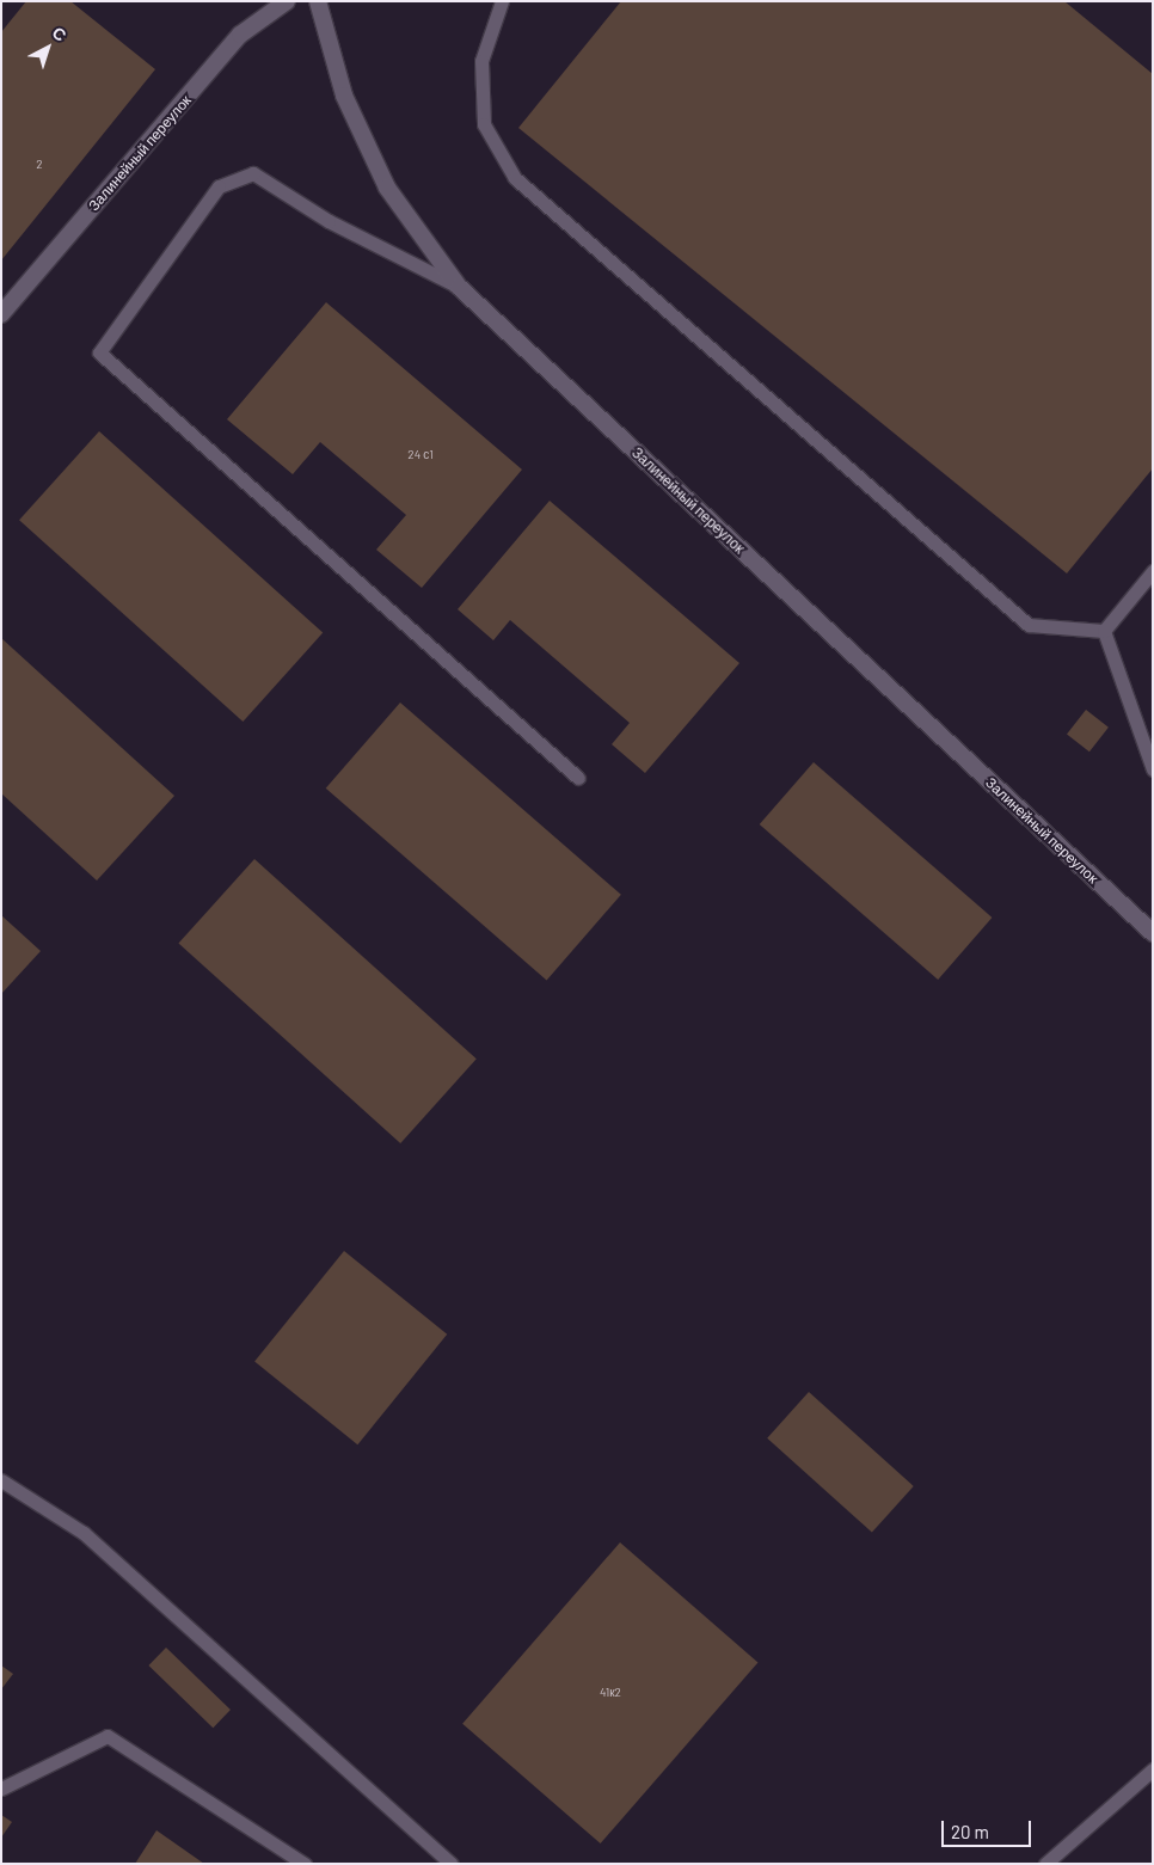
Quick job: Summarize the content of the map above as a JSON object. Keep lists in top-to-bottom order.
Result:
{
  "streets": {
    "street": ["Залинейный переулок"]
  },
  "house_numbers": ["2", "24 с1", "41к2"],
  "scale_bar": "20 m",
  "north": "top right"
}
